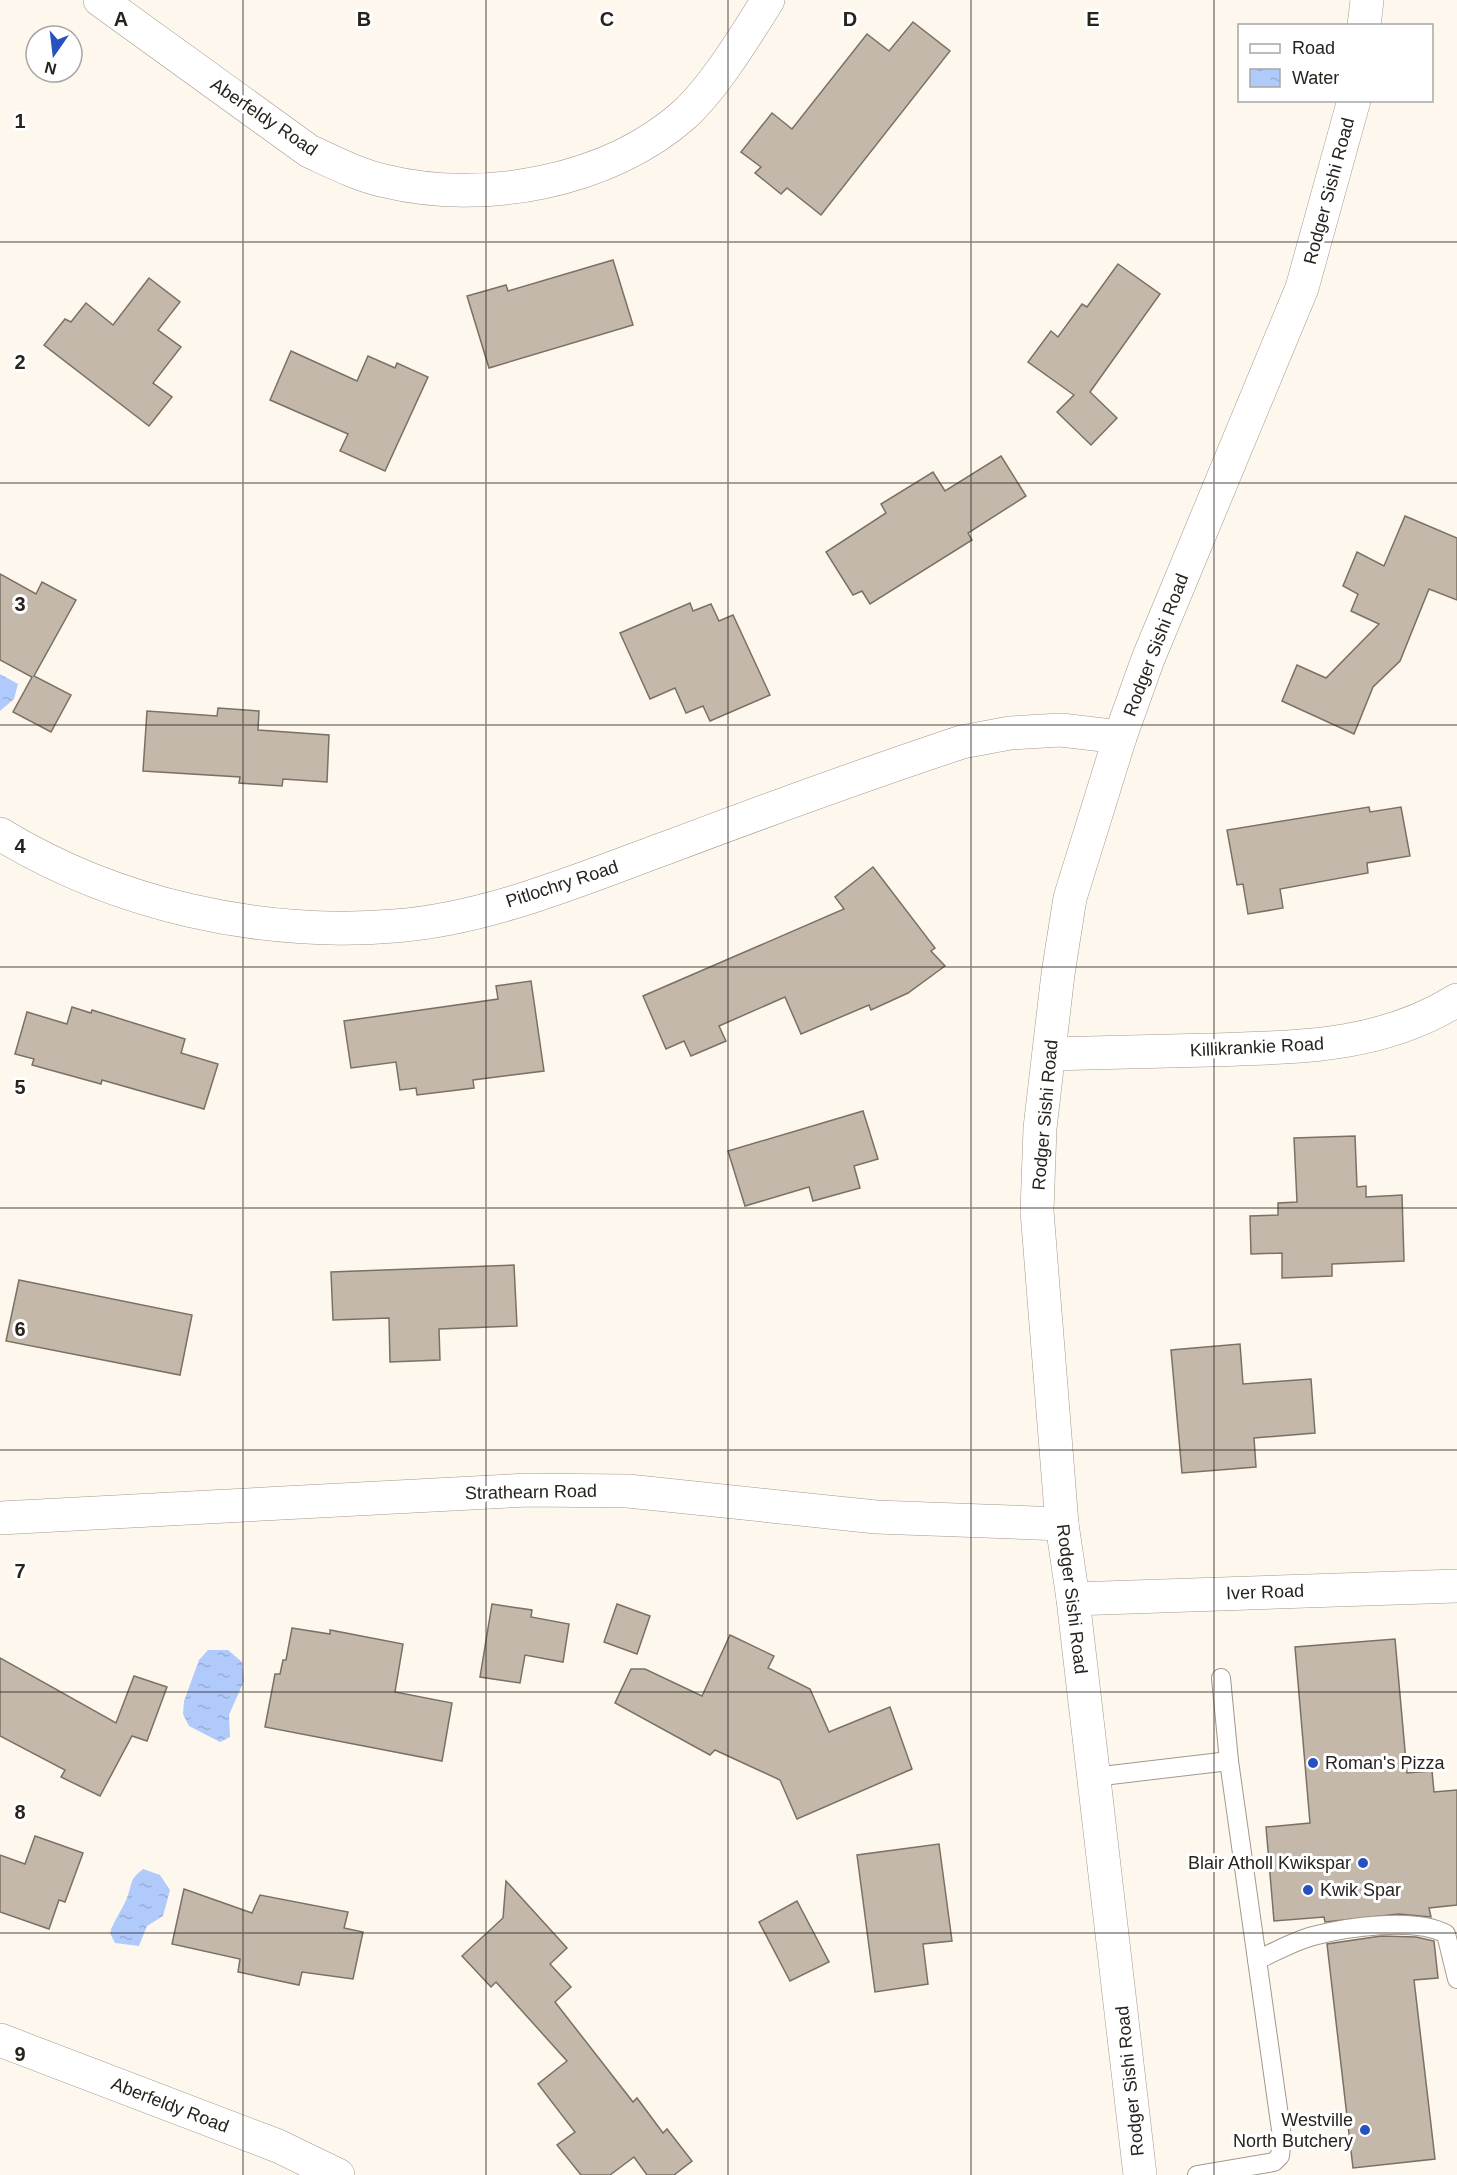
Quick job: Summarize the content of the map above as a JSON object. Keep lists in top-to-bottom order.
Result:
{
  "streets": {
    "street": [
      "Aberfeldy Road",
      "Rodger Sishi Road",
      "Pitlochry Road",
      "Killikrankie Road",
      "Strathearn Road",
      "Iver Road"
    ]
  },
  "crossings": [
    ["Rodger Sishi Road", "Pitlochry Road"],
    ["Rodger Sishi Road", "Killikrankie Road"],
    ["Rodger Sishi Road", "Strathearn Road"],
    ["Rodger Sishi Road", "Iver Road"]
  ],
  "places": [
    "Roman's Pizza",
    "Blair Atholl Kwikspar",
    "Kwik Spar",
    "Westville North Butchery"
  ],
  "legend": ["Road", "Water"],
  "north": "bottom",
  "grid": {
    "columns": [
      "A",
      "B",
      "C",
      "D",
      "E"
    ],
    "rows": [
      "1",
      "2",
      "3",
      "4",
      "5",
      "6",
      "7",
      "8",
      "9"
    ]
  }
}
